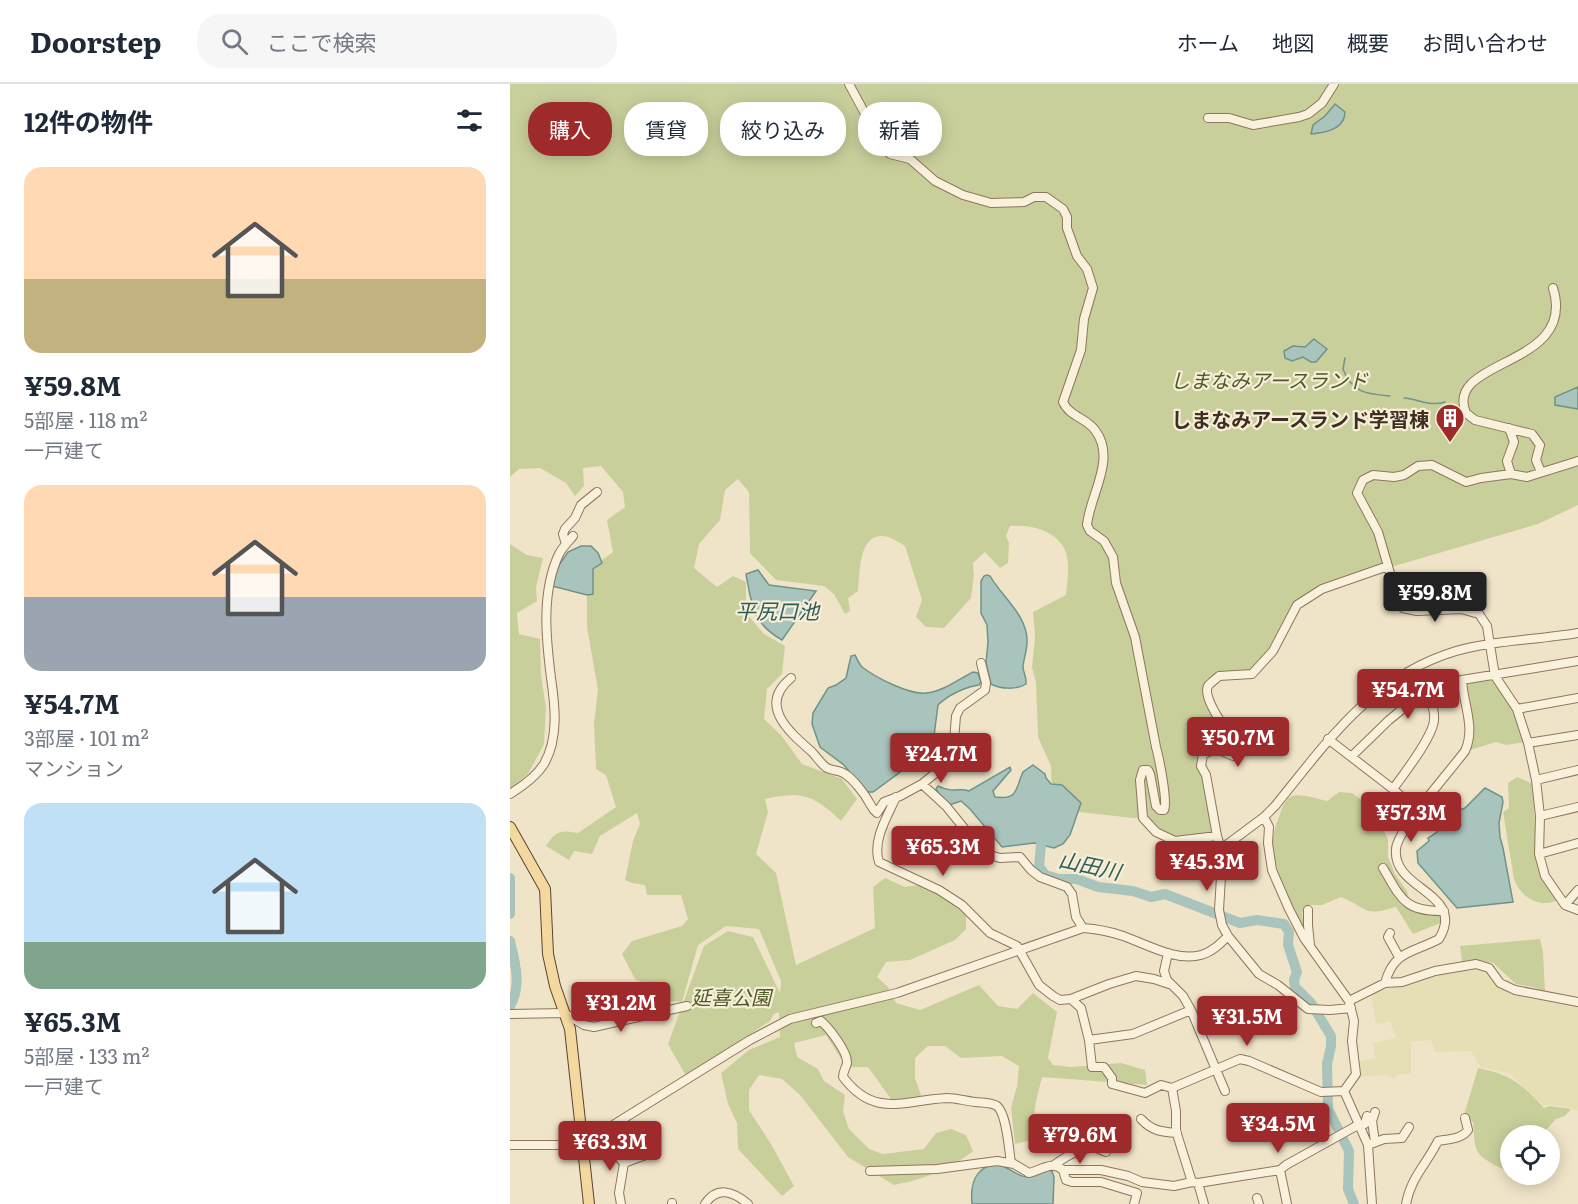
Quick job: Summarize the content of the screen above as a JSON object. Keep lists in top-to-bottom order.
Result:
{
  "water": ["平尻口池", "山田川"],
  "parks": ["しまなみアースランド", "延喜公園"],
  "places": {
    "building": ["しまなみアースランド学習棟"]
  },
  "page": {
    "header": "Doorstep",
    "search": "ここで検索",
    "nav": [
      "ホーム",
      "地図",
      "概要",
      "お問い合わせ"
    ],
    "heading": "12件の物件",
    "chip": [
      "購入",
      "賃貸",
      "絞り込み",
      "新着"
    ],
    "list": [
      {
        "name": "¥59.8M",
        "note": "5部屋 · 118 m² · 一戸建て"
      },
      {
        "name": "¥54.7M",
        "note": "3部屋 · 101 m² · マンション"
      },
      {
        "name": "¥65.3M",
        "note": "5部屋 · 133 m² · 一戸建て"
      }
    ],
    "price": [
      "¥59.8M",
      "¥54.7M",
      "¥50.7M",
      "¥24.7M",
      "¥57.3M",
      "¥65.3M",
      "¥45.3M",
      "¥31.2M",
      "¥31.5M",
      "¥34.5M",
      "¥79.6M",
      "¥63.3M"
    ]
  }
}
